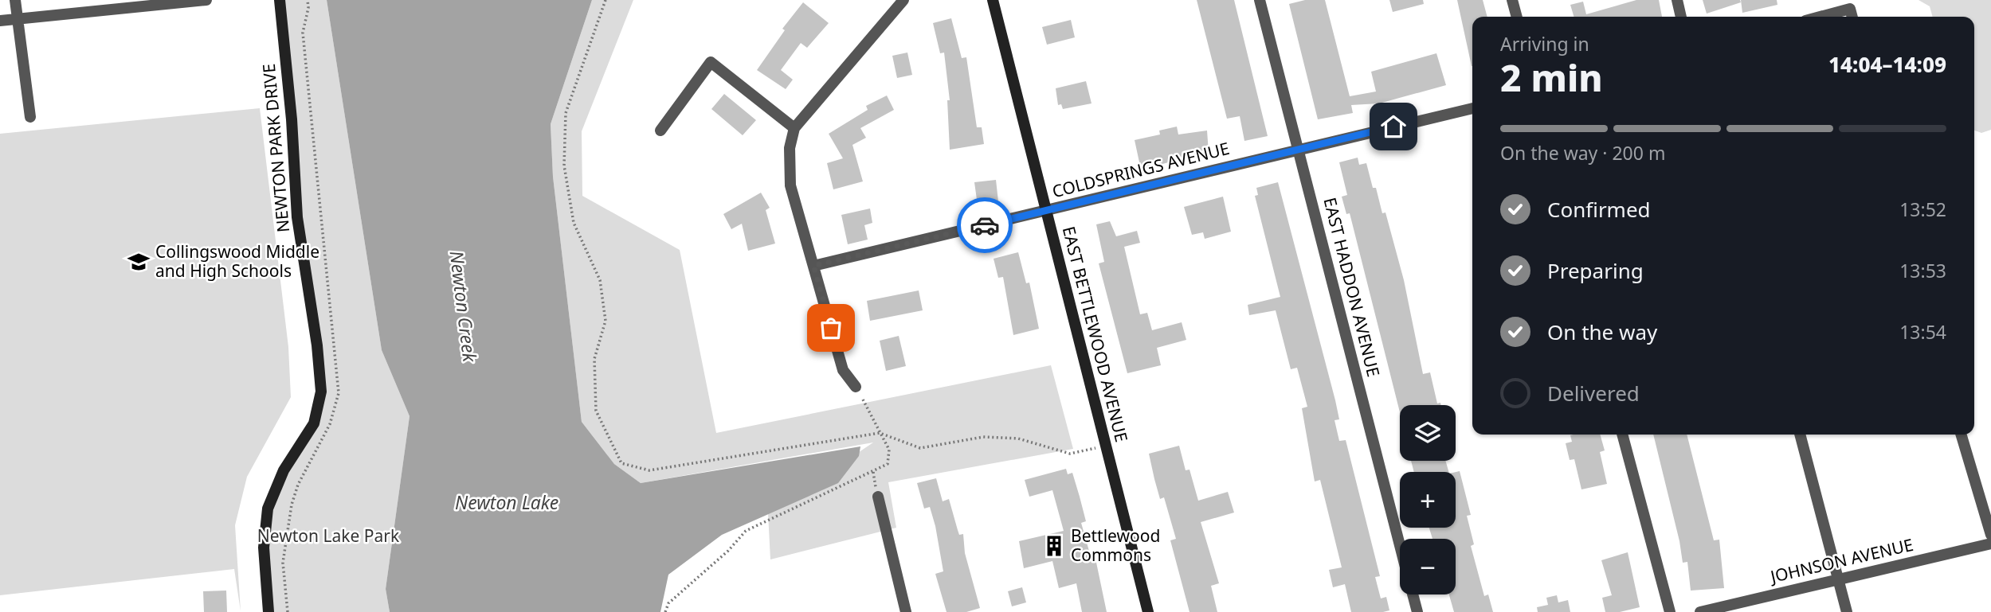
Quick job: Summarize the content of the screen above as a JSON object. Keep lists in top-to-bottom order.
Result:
{
  "streets": {
    "street": [
      "NEWTON PARK DRIVE",
      "COLDSPRINGS AVENUE",
      "EAST HADDON AVENUE",
      "EAST BETTLEWOOD AVENUE",
      "JOHNSON AVENUE"
    ]
  },
  "crossings": [
    ["COLDSPRINGS AVENUE", "EAST HADDON AVENUE"],
    ["COLDSPRINGS AVENUE", "EAST BETTLEWOOD AVENUE"]
  ],
  "water": ["Newton Creek", "Newton Lake"],
  "parks": ["Newton Lake Park"],
  "places": {
    "school or university": ["Collingswood Middle and High Schools"],
    "building": ["Bettlewood Commons"]
  },
  "page": {
    "heading": ["2 min", "Arriving in", "14:04–14:09"],
    "bar": "On the way · 200 m",
    "list": [
      ["Confirmed", "13:52"],
      ["Preparing", "13:53"],
      ["On the way", "13:54"],
      "Delivered"
    ],
    "map_buttons": ["+", "−"]
  }
}
